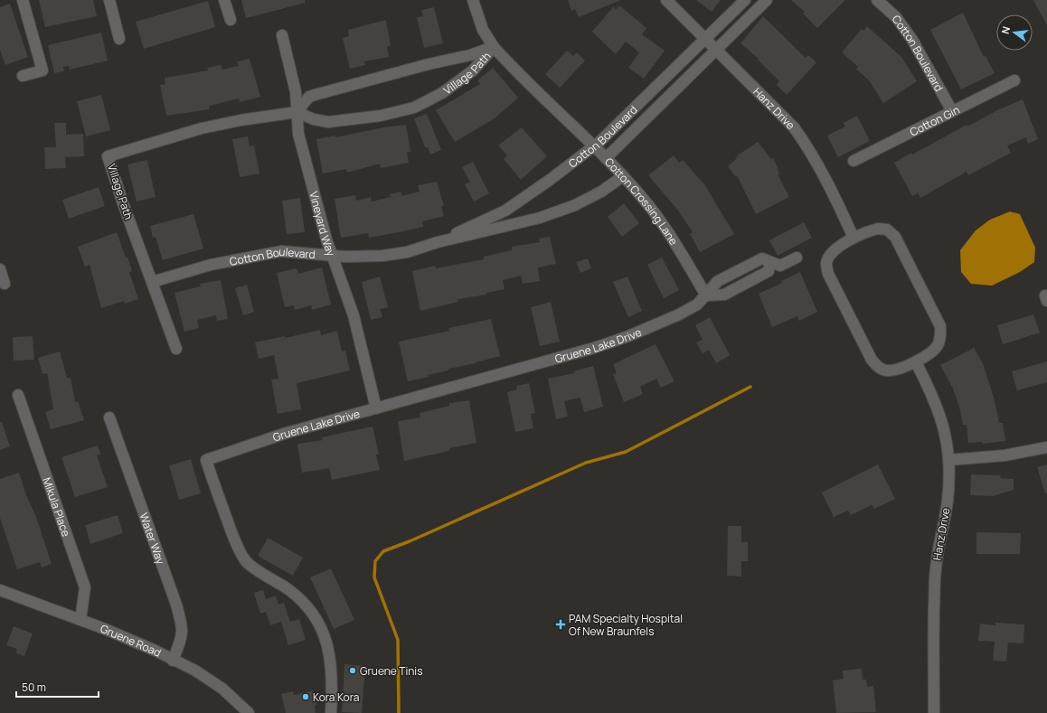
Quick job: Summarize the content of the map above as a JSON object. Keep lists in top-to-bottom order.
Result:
{
  "streets": {
    "street": [
      "Cotton Boulevard",
      "Village Path",
      "Hanz Drive",
      "Cotton Gin",
      "Cotton Crossing Lane",
      "Vineyard Way",
      "Gruene Lake Drive",
      "Mikula Place",
      "Water Way",
      "Gruene Road"
    ]
  },
  "crossings": [
    ["Cotton Boulevard", "Village Path"],
    ["Cotton Boulevard", "Hanz Drive"],
    ["Cotton Boulevard", "Cotton Gin"],
    ["Cotton Boulevard", "Cotton Crossing Lane"],
    ["Cotton Boulevard", "Vineyard Way"],
    ["Village Path", "Cotton Crossing Lane"],
    ["Village Path", "Vineyard Way"],
    ["Cotton Crossing Lane", "Gruene Lake Drive"],
    ["Vineyard Way", "Gruene Lake Drive"],
    ["Mikula Place", "Gruene Road"],
    ["Water Way", "Gruene Road"]
  ],
  "places": {
    "health": ["PAM Specialty Hospital Of New Braunfels"],
    "other": ["Gruene Tinis", "Kora Kora"]
  },
  "scale_bar": "50 m",
  "north": "left"
}
